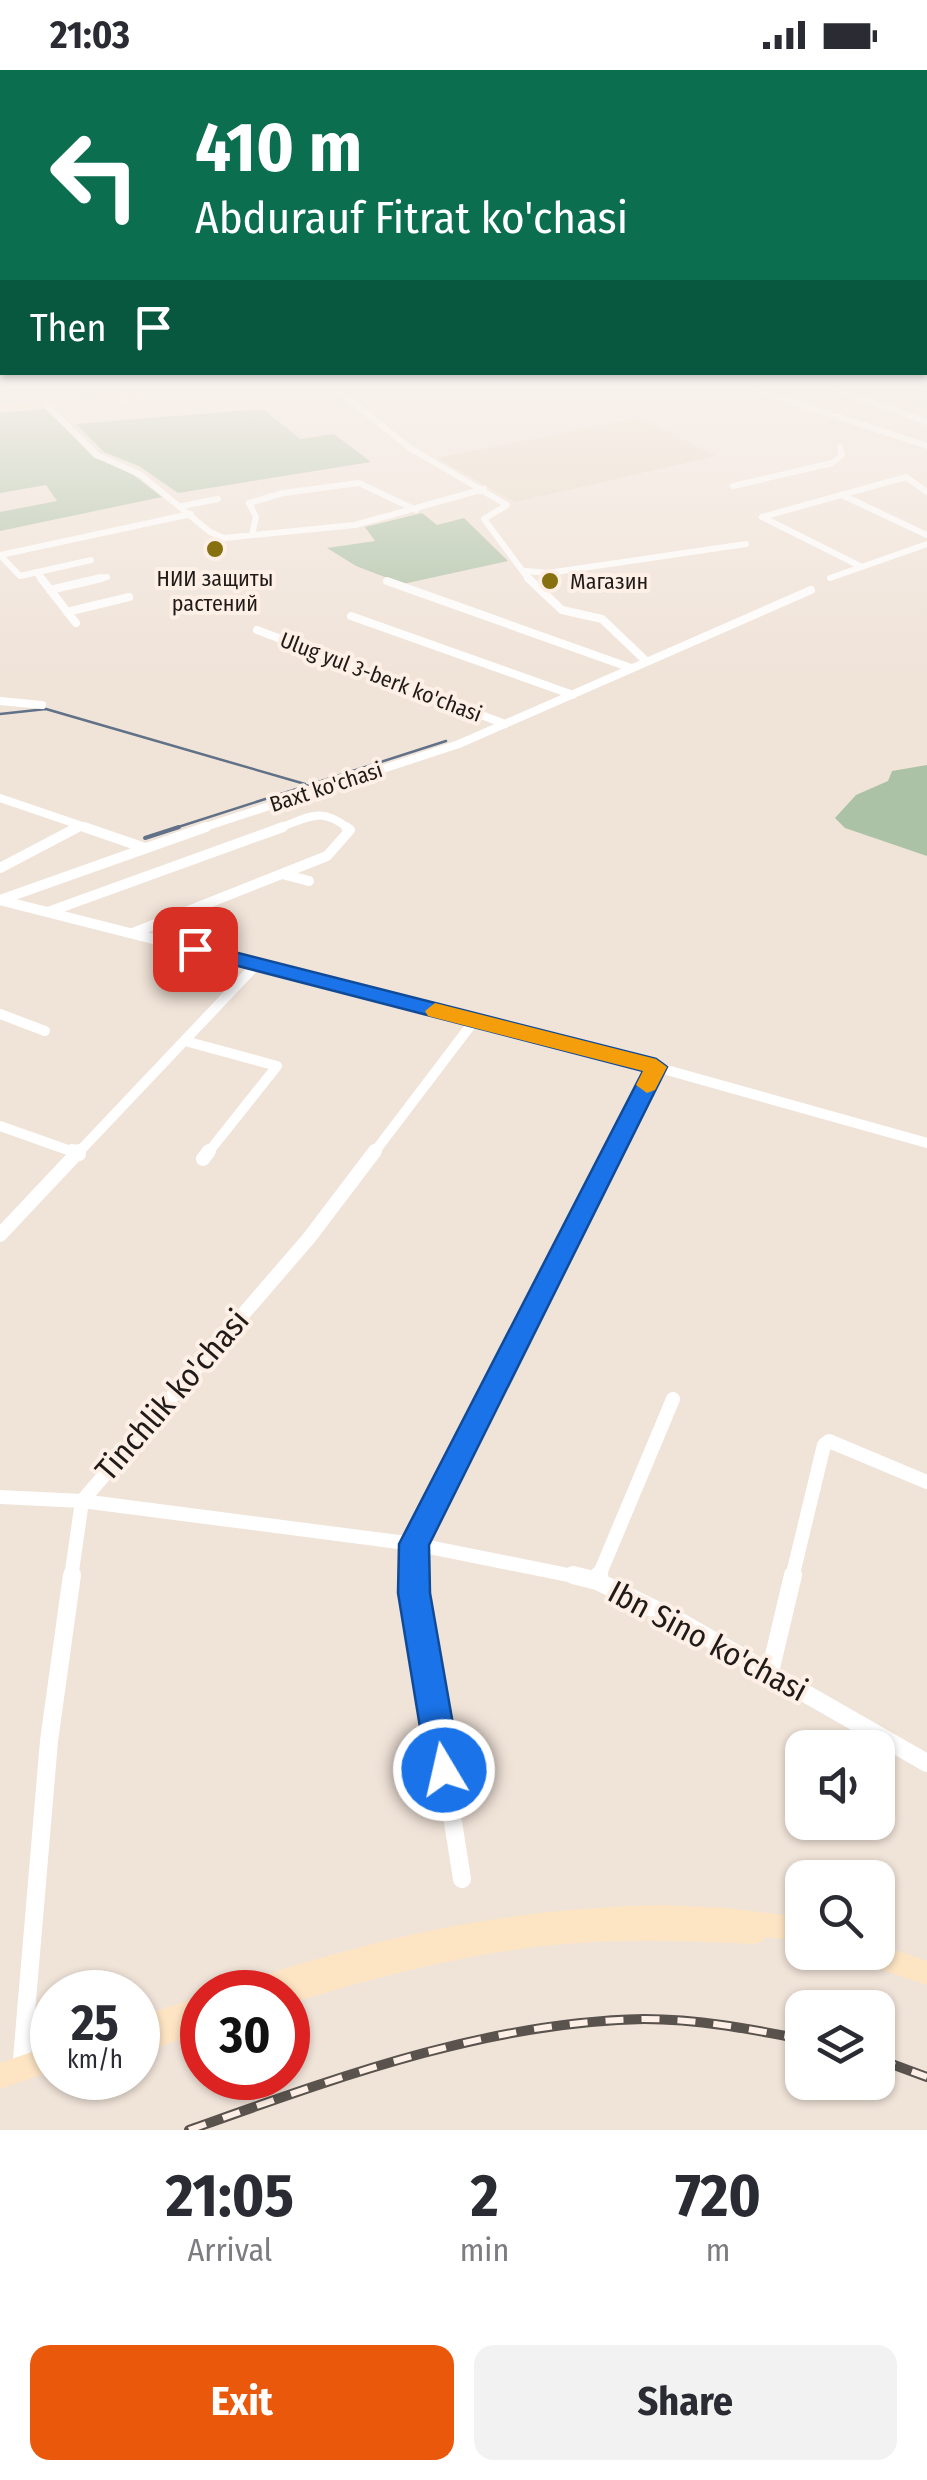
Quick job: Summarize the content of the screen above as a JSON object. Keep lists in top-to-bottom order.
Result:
{
  "streets": {
    "street": [
      "Ulug yul 3-berk ko'chasi",
      "Baxt ko'chasi",
      "Tinchlik ko'chasi",
      "Ibn Sino ko'chasi"
    ]
  },
  "crossings": [
    ["Ulug yul 3-berk ko'chasi", "Baxt ko'chasi"],
    ["Tinchlik ko'chasi", "Ibn Sino ko'chasi"]
  ],
  "places": ["НИИ защиты растений", "Магазин"],
  "page": {
    "status": "21:03",
    "turn": ["410 m", "Abdurauf Fitrat ko'chasi"],
    "then": "Then",
    "speed": "25 km/h",
    "limit": "30",
    "eta": [
      "21:05",
      "Arrival",
      "2",
      "min",
      "720",
      "m"
    ],
    "buttons": ["Exit", "Share"]
  }
}
